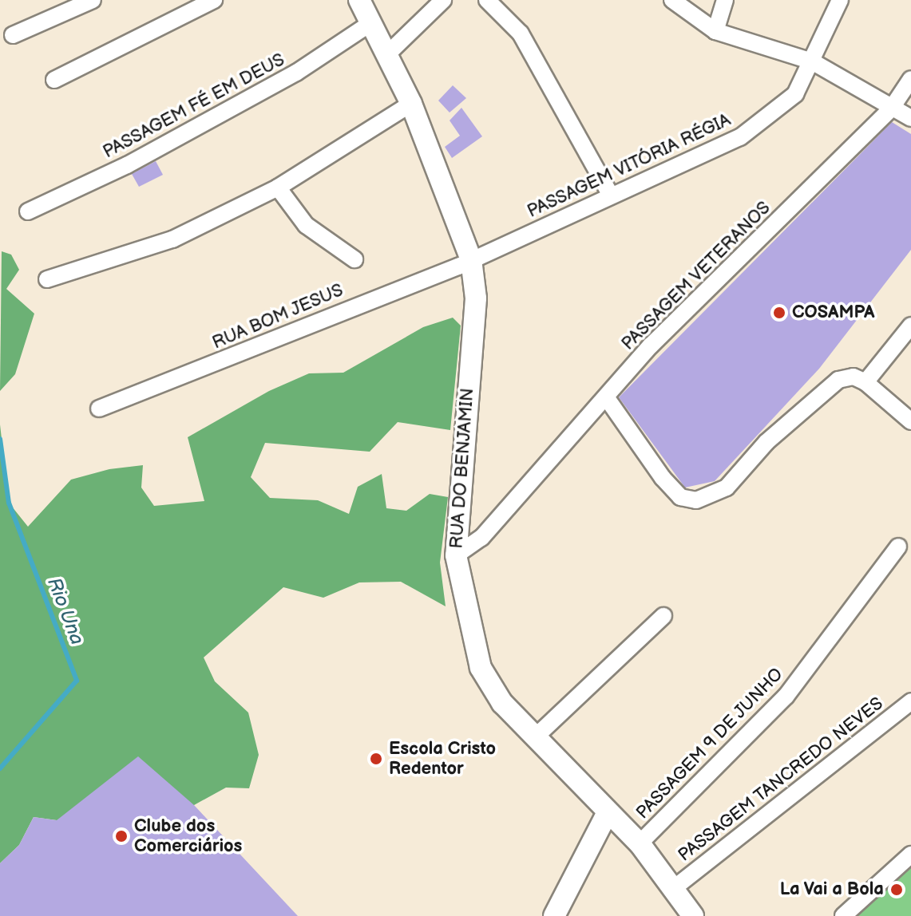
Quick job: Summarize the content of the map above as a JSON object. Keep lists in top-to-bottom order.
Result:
{
  "streets": {
    "main road": ["RUA DO BENJAMIN"],
    "street": [
      "PASSAGEM FÉ EM DEUS",
      "PASSAGEM VITÓRIA RÉGIA",
      "PASSAGEM VETERANOS",
      "RUA BOM JESUS",
      "PASSAGEM 9 DE JUNHO",
      "PASSAGEM TANCREDO NEVES"
    ]
  },
  "crossings": [
    ["PASSAGEM FÉ EM DEUS", "RUA DO BENJAMIN"],
    ["PASSAGEM VITÓRIA RÉGIA", "RUA BOM JESUS"],
    ["PASSAGEM VITÓRIA RÉGIA", "RUA DO BENJAMIN"],
    ["PASSAGEM VETERANOS", "RUA DO BENJAMIN"],
    ["RUA BOM JESUS", "RUA DO BENJAMIN"],
    ["RUA DO BENJAMIN", "PASSAGEM 9 DE JUNHO"],
    ["RUA DO BENJAMIN", "PASSAGEM TANCREDO NEVES"]
  ],
  "water": ["Rio Una"],
  "places": [
    "COSAMPA",
    "Escola Cristo Redentor",
    "Clube dos Comerciários",
    "La Vai a Bola"
  ]
}
